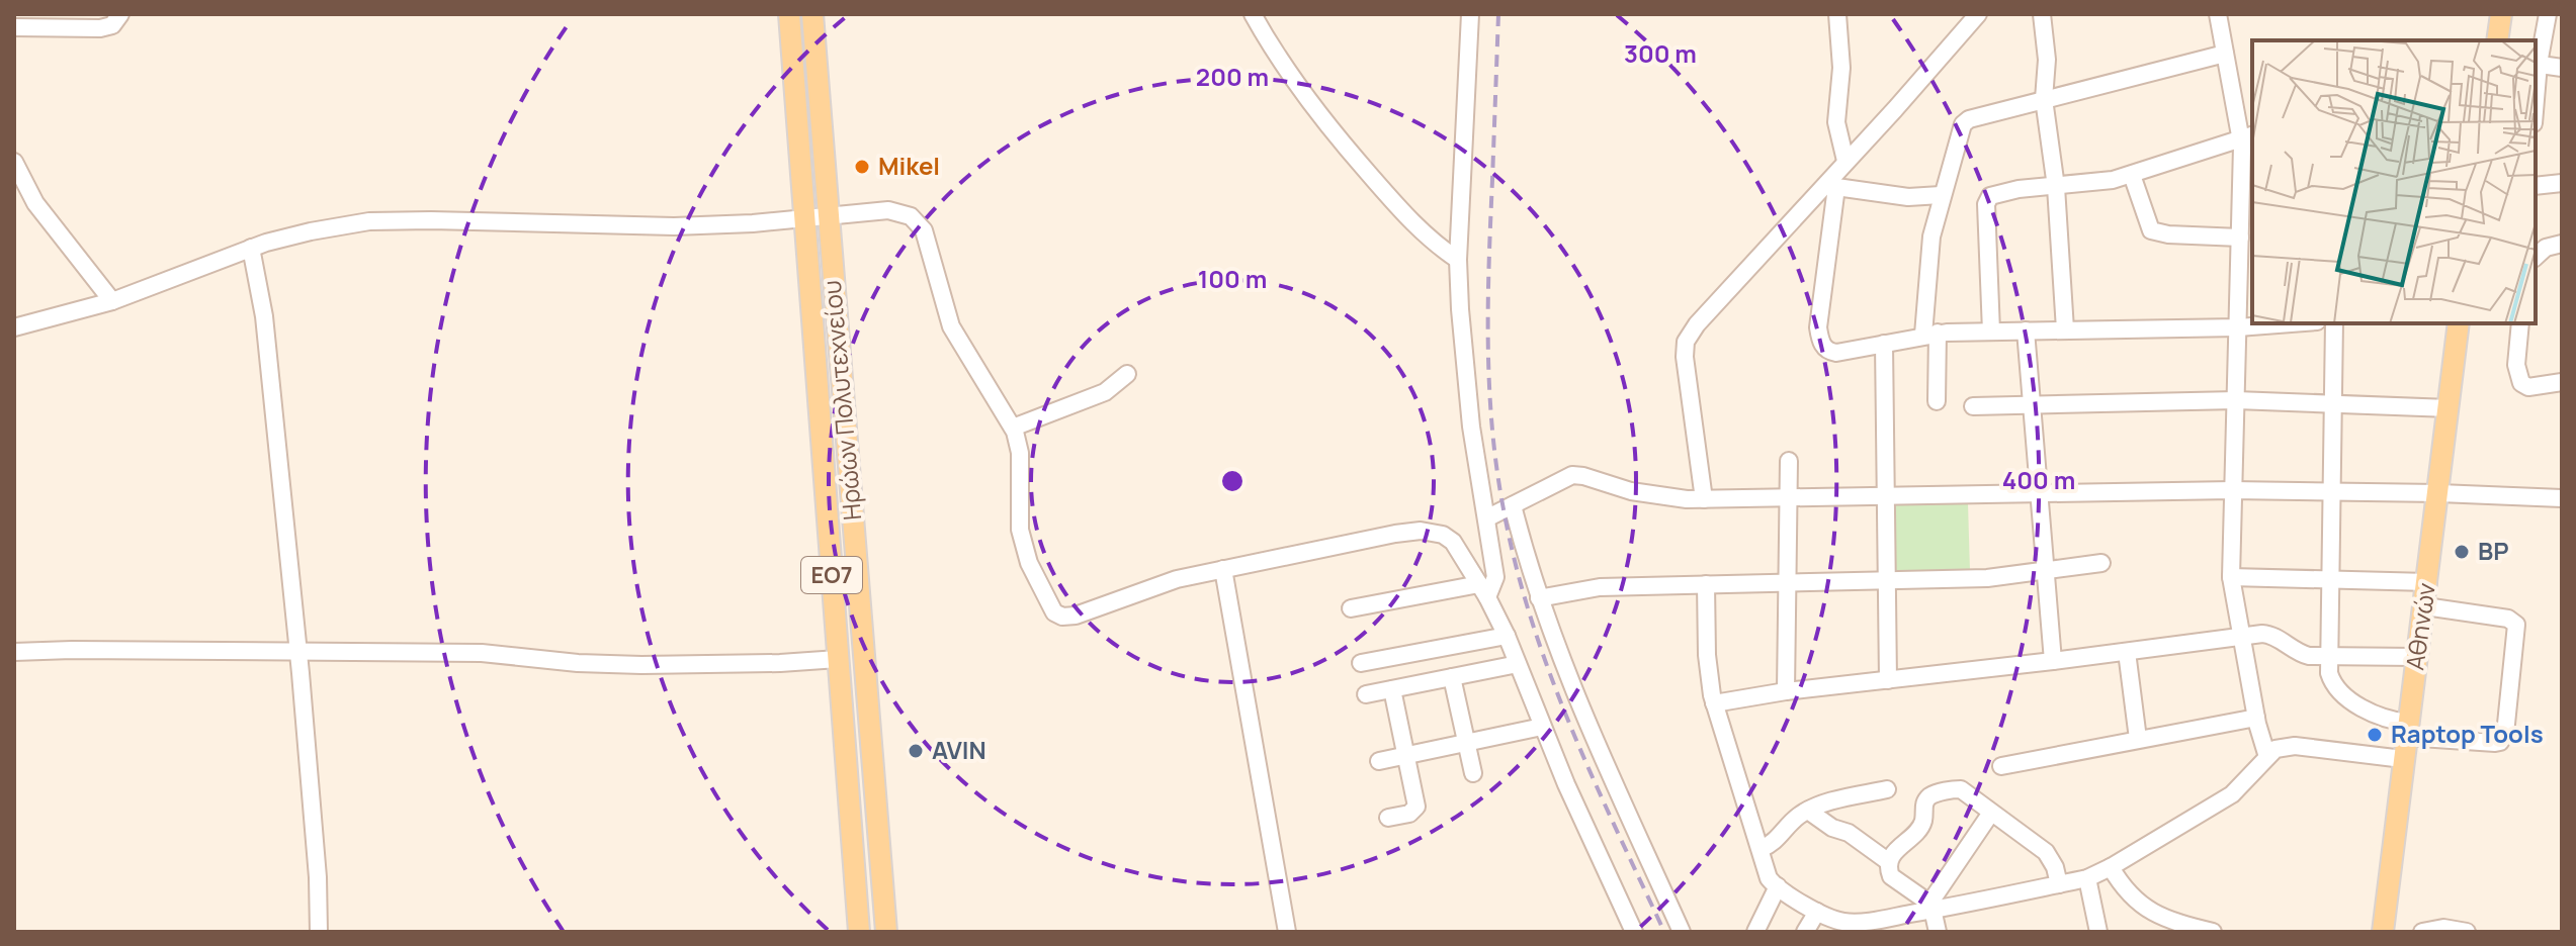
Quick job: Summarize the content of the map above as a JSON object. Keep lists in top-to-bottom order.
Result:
{
  "streets": {
    "main road": ["Ηρώων Πολυτεχνείου", "ΕΟ7", "Αθηνών"]
  },
  "places": [
    "Mikel",
    "BP",
    "Raptop Tools",
    "AVIN"
  ],
  "rings": [
    "300 m",
    "200 m",
    "100 m",
    "400 m"
  ]
}
